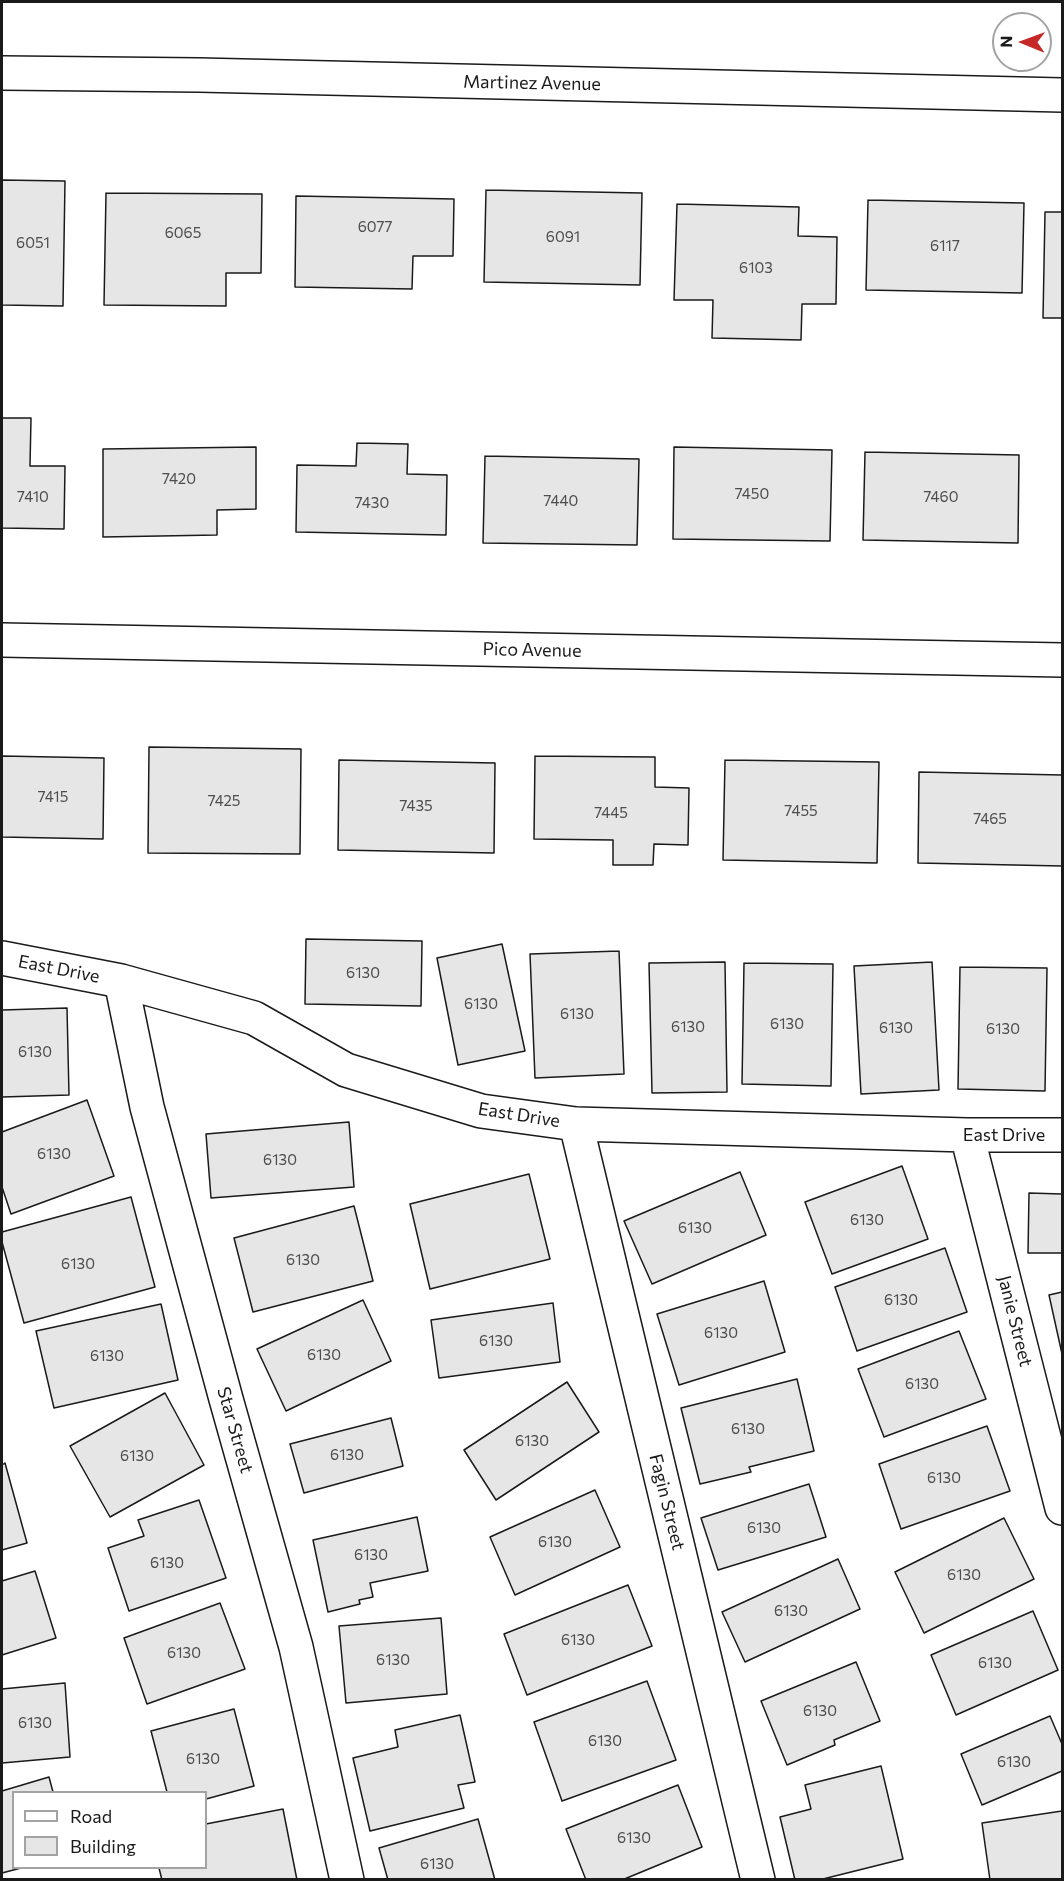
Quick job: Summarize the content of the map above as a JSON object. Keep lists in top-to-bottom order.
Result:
{
  "streets": {
    "street": [
      "Martinez Avenue",
      "Pico Avenue",
      "East Drive",
      "Janie Street",
      "Star Street",
      "Fagin Street"
    ]
  },
  "crossings": [
    ["East Drive", "Janie Street"],
    ["East Drive", "Star Street"],
    ["East Drive", "Fagin Street"]
  ],
  "house_numbers": [
    "6077",
    "6065",
    "6091",
    "6051",
    "6117",
    "6103",
    "7420",
    "7450",
    "7410",
    "7460",
    "7440",
    "7430",
    "7415",
    "7425",
    "7435",
    "7455",
    "7445",
    "7465",
    "6130",
    "6130",
    "6130",
    "6130",
    "6130",
    "6130",
    "6130",
    "6130",
    "6130",
    "6130",
    "6130",
    "6130",
    "6130",
    "6130",
    "6130",
    "6130",
    "6130",
    "6130",
    "6130",
    "6130",
    "6130",
    "6130",
    "6130",
    "6130",
    "6130",
    "6130",
    "6130",
    "6130",
    "6130",
    "6130",
    "6130",
    "6130",
    "6130",
    "6130",
    "6130",
    "6130",
    "6130",
    "6130",
    "6130",
    "6130",
    "6130",
    "6130"
  ],
  "legend": ["Road", "Building"],
  "north": "left"
}
